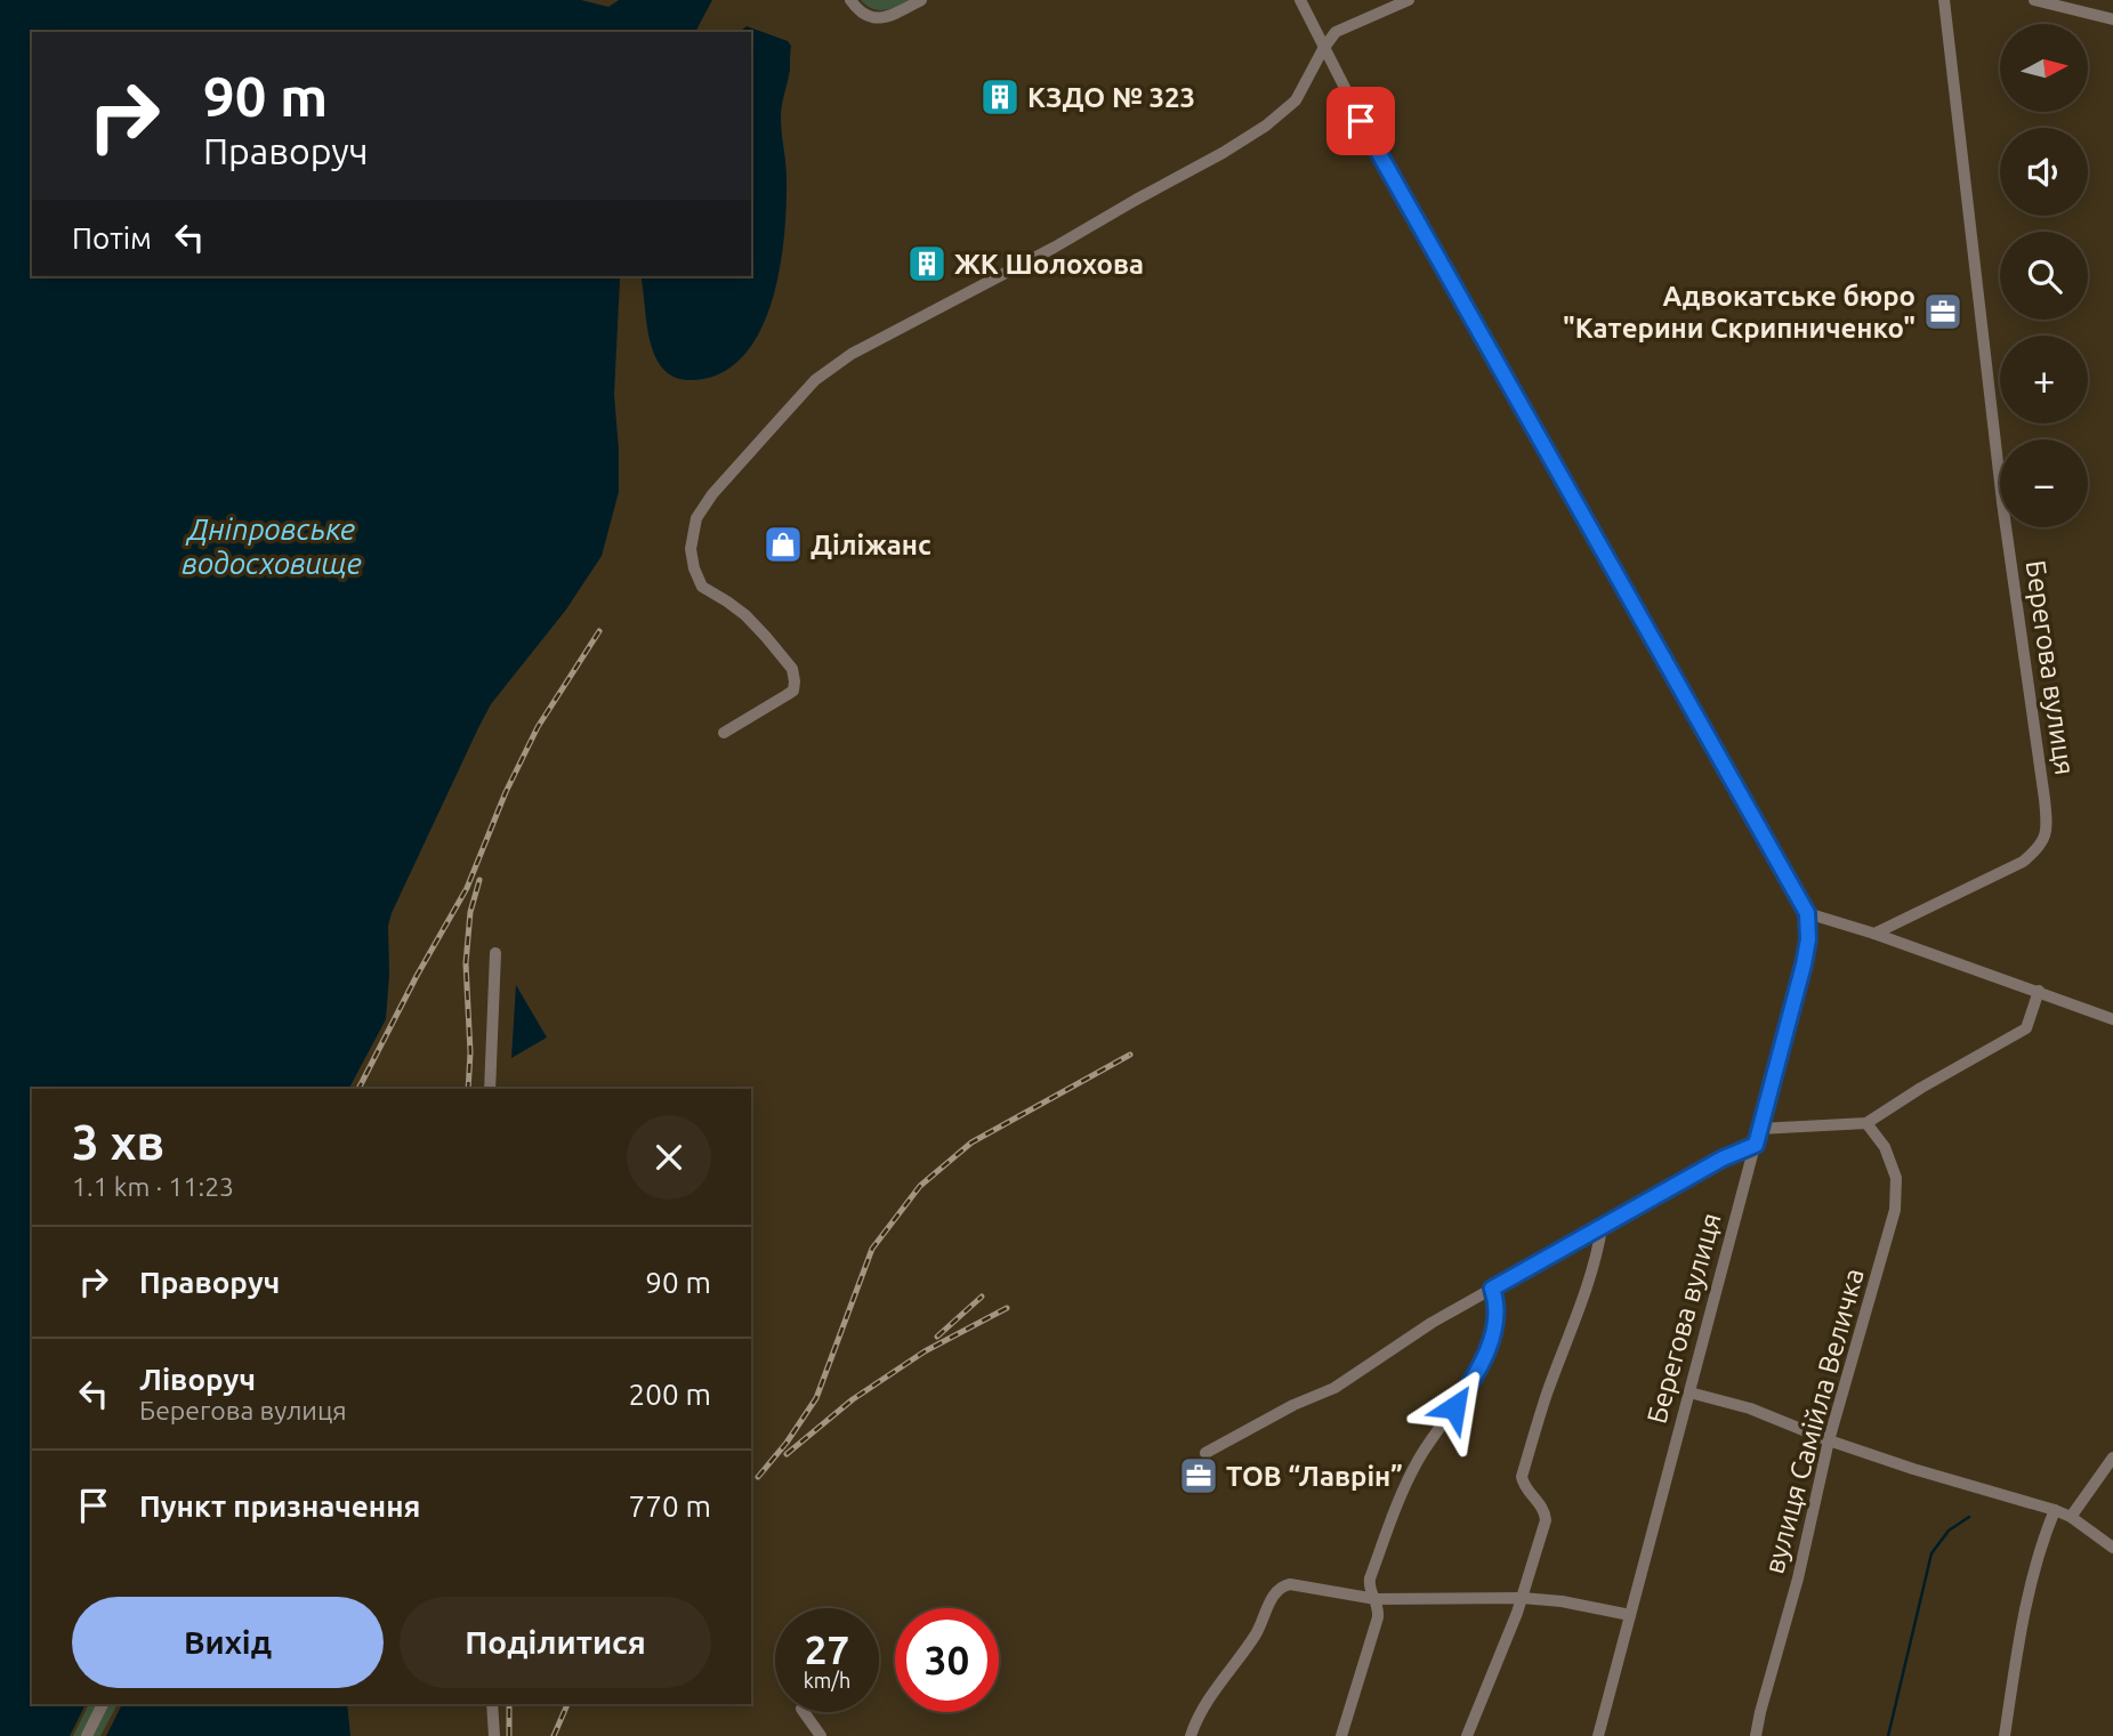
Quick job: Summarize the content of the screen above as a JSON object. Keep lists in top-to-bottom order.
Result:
{
  "streets": {
    "street": ["Берегова вулиця", "вулиця Самійла Величка"]
  },
  "water": ["Дніпровське водосховище"],
  "places": {
    "building": ["КЗДО № 323", "ЖК Шолохова"],
    "office": ["Адвокатське бюро \"Катерини Скрипниченко\"", "ТОВ “Лаврін”"],
    "shop": ["Діліжанс"]
  },
  "north": "right",
  "page": {
    "map_buttons": ["+", "−"],
    "turn": ["90 m", "Праворуч"],
    "then": "Потім",
    "heading": ["3 хв", "1.1 km · 11:23"],
    "list": [
      {
        "name": "Праворуч",
        "value": "90 m"
      },
      {
        "name": "Ліворуч",
        "note": "Берегова вулиця",
        "value": "200 m"
      },
      {
        "name": "Пункт призначення",
        "value": "770 m"
      }
    ],
    "buttons": ["Вихід", "Поділитися"],
    "speed": "27 km/h",
    "limit": "30"
  }
}
